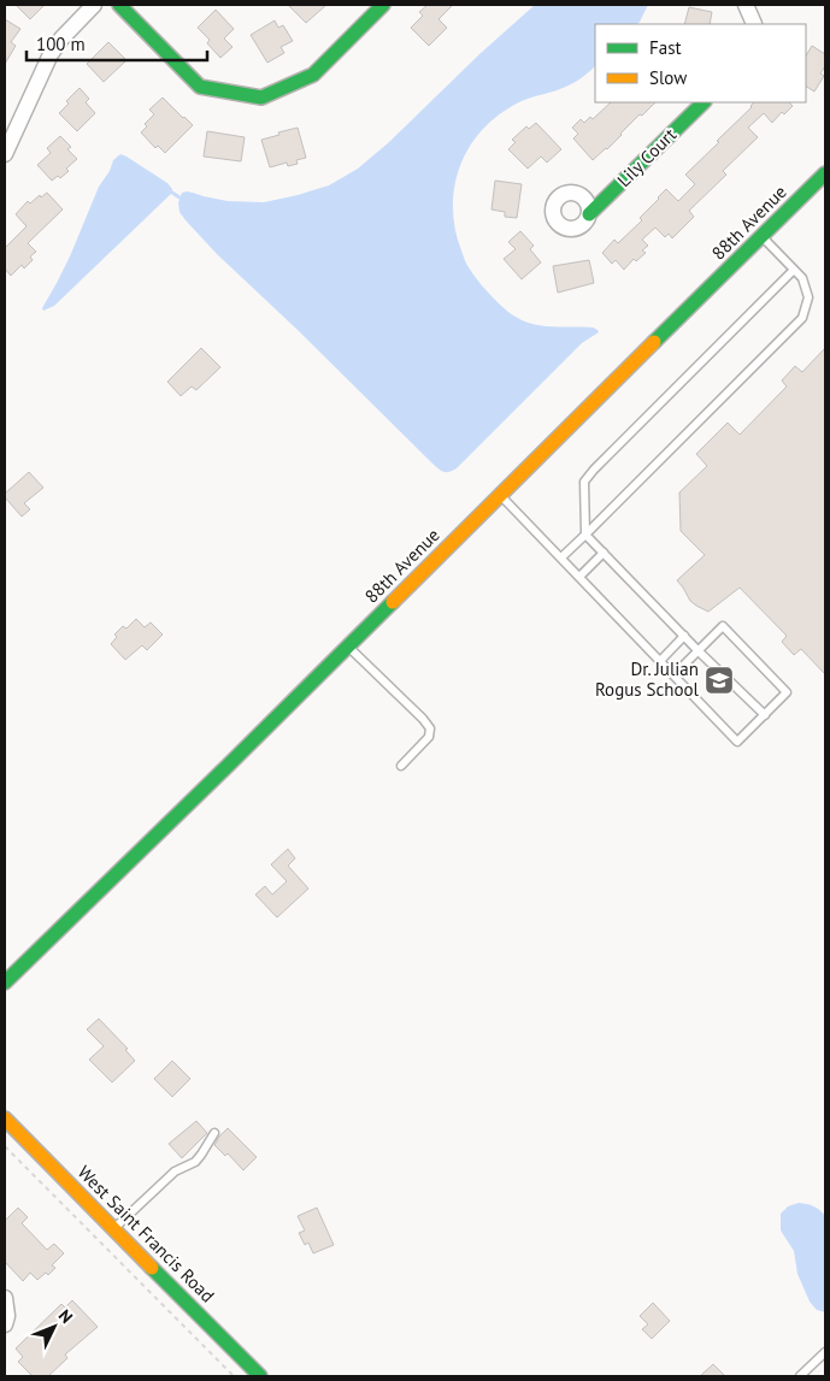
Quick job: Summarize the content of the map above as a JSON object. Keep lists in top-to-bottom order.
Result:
{
  "streets": {
    "street": ["Lily Court", "88th Avenue", "West Saint Francis Road"]
  },
  "places": {
    "school or university": ["Dr. Julian Rogus School"]
  },
  "legend": ["Fast", "Slow"],
  "scale_bar": "100 m",
  "north": "top right"
}
